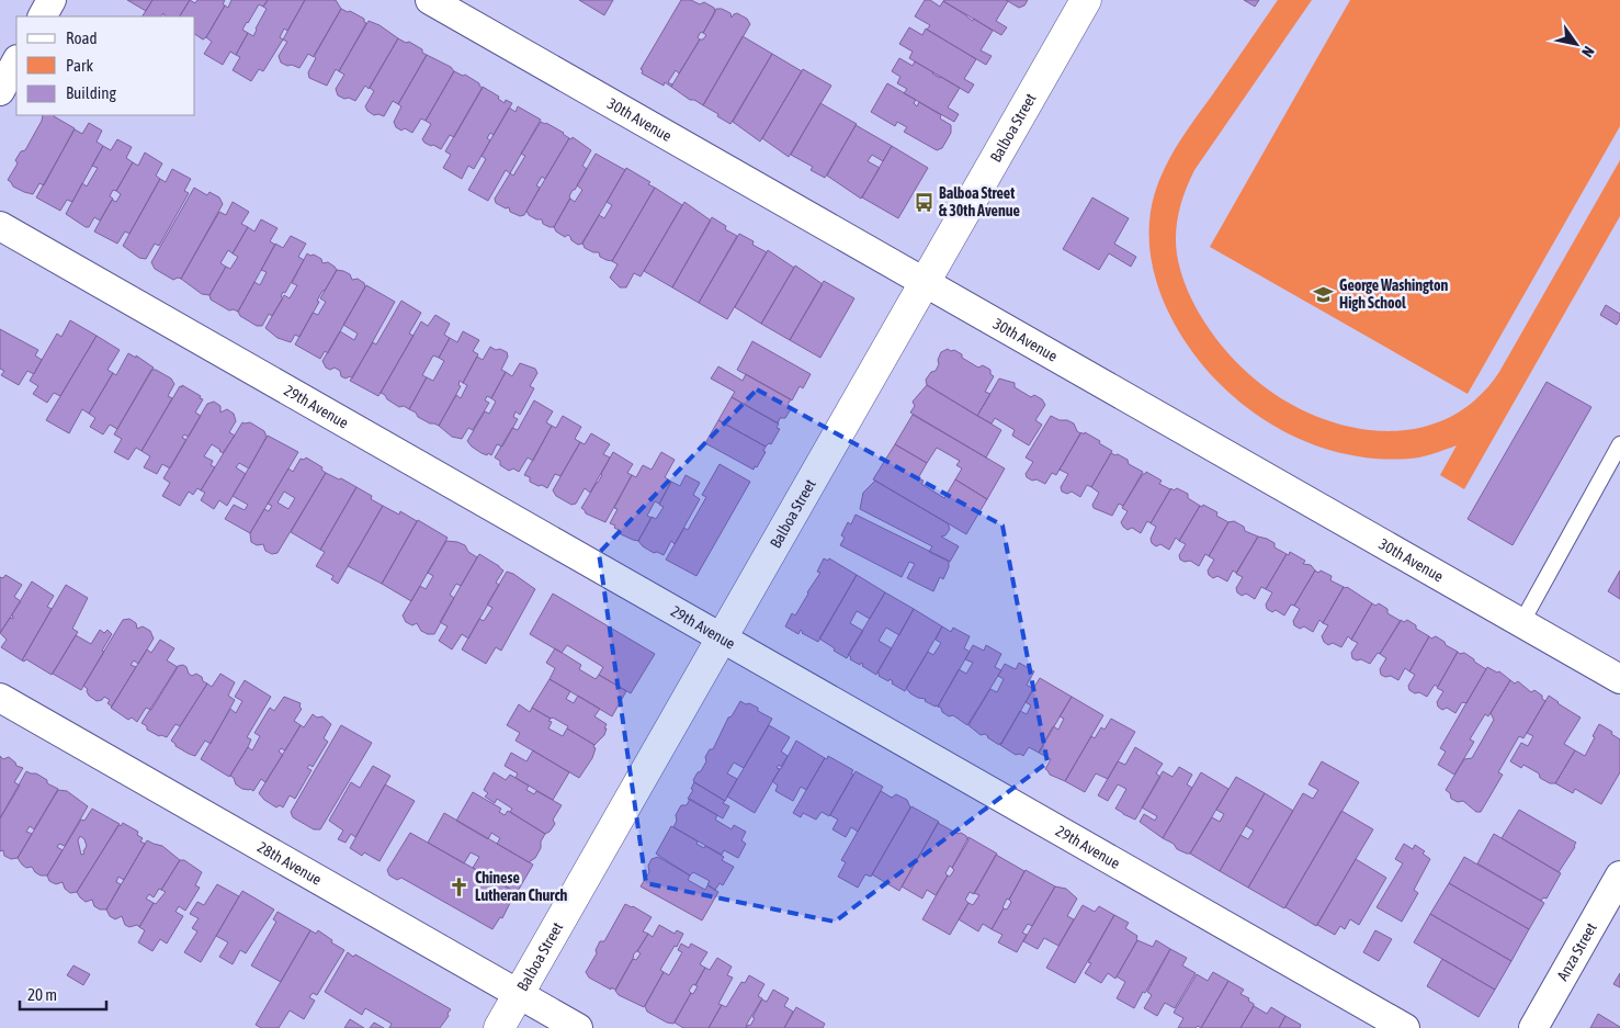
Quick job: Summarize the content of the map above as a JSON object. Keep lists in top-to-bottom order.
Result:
{
  "streets": {
    "street": [
      "30th Avenue",
      "Balboa Street",
      "29th Avenue",
      "28th Avenue",
      "Anza Street"
    ]
  },
  "crossings": [
    ["30th Avenue", "Balboa Street"],
    ["Balboa Street", "29th Avenue"],
    ["Balboa Street", "28th Avenue"]
  ],
  "places": {
    "bus stop": ["Balboa Street & 30th Avenue"],
    "school or university": ["George Washington High School"],
    "church": ["Chinese Lutheran Church"]
  },
  "legend": ["Road", "Park", "Building"],
  "scale_bar": "20 m",
  "north": "bottom right"
}
